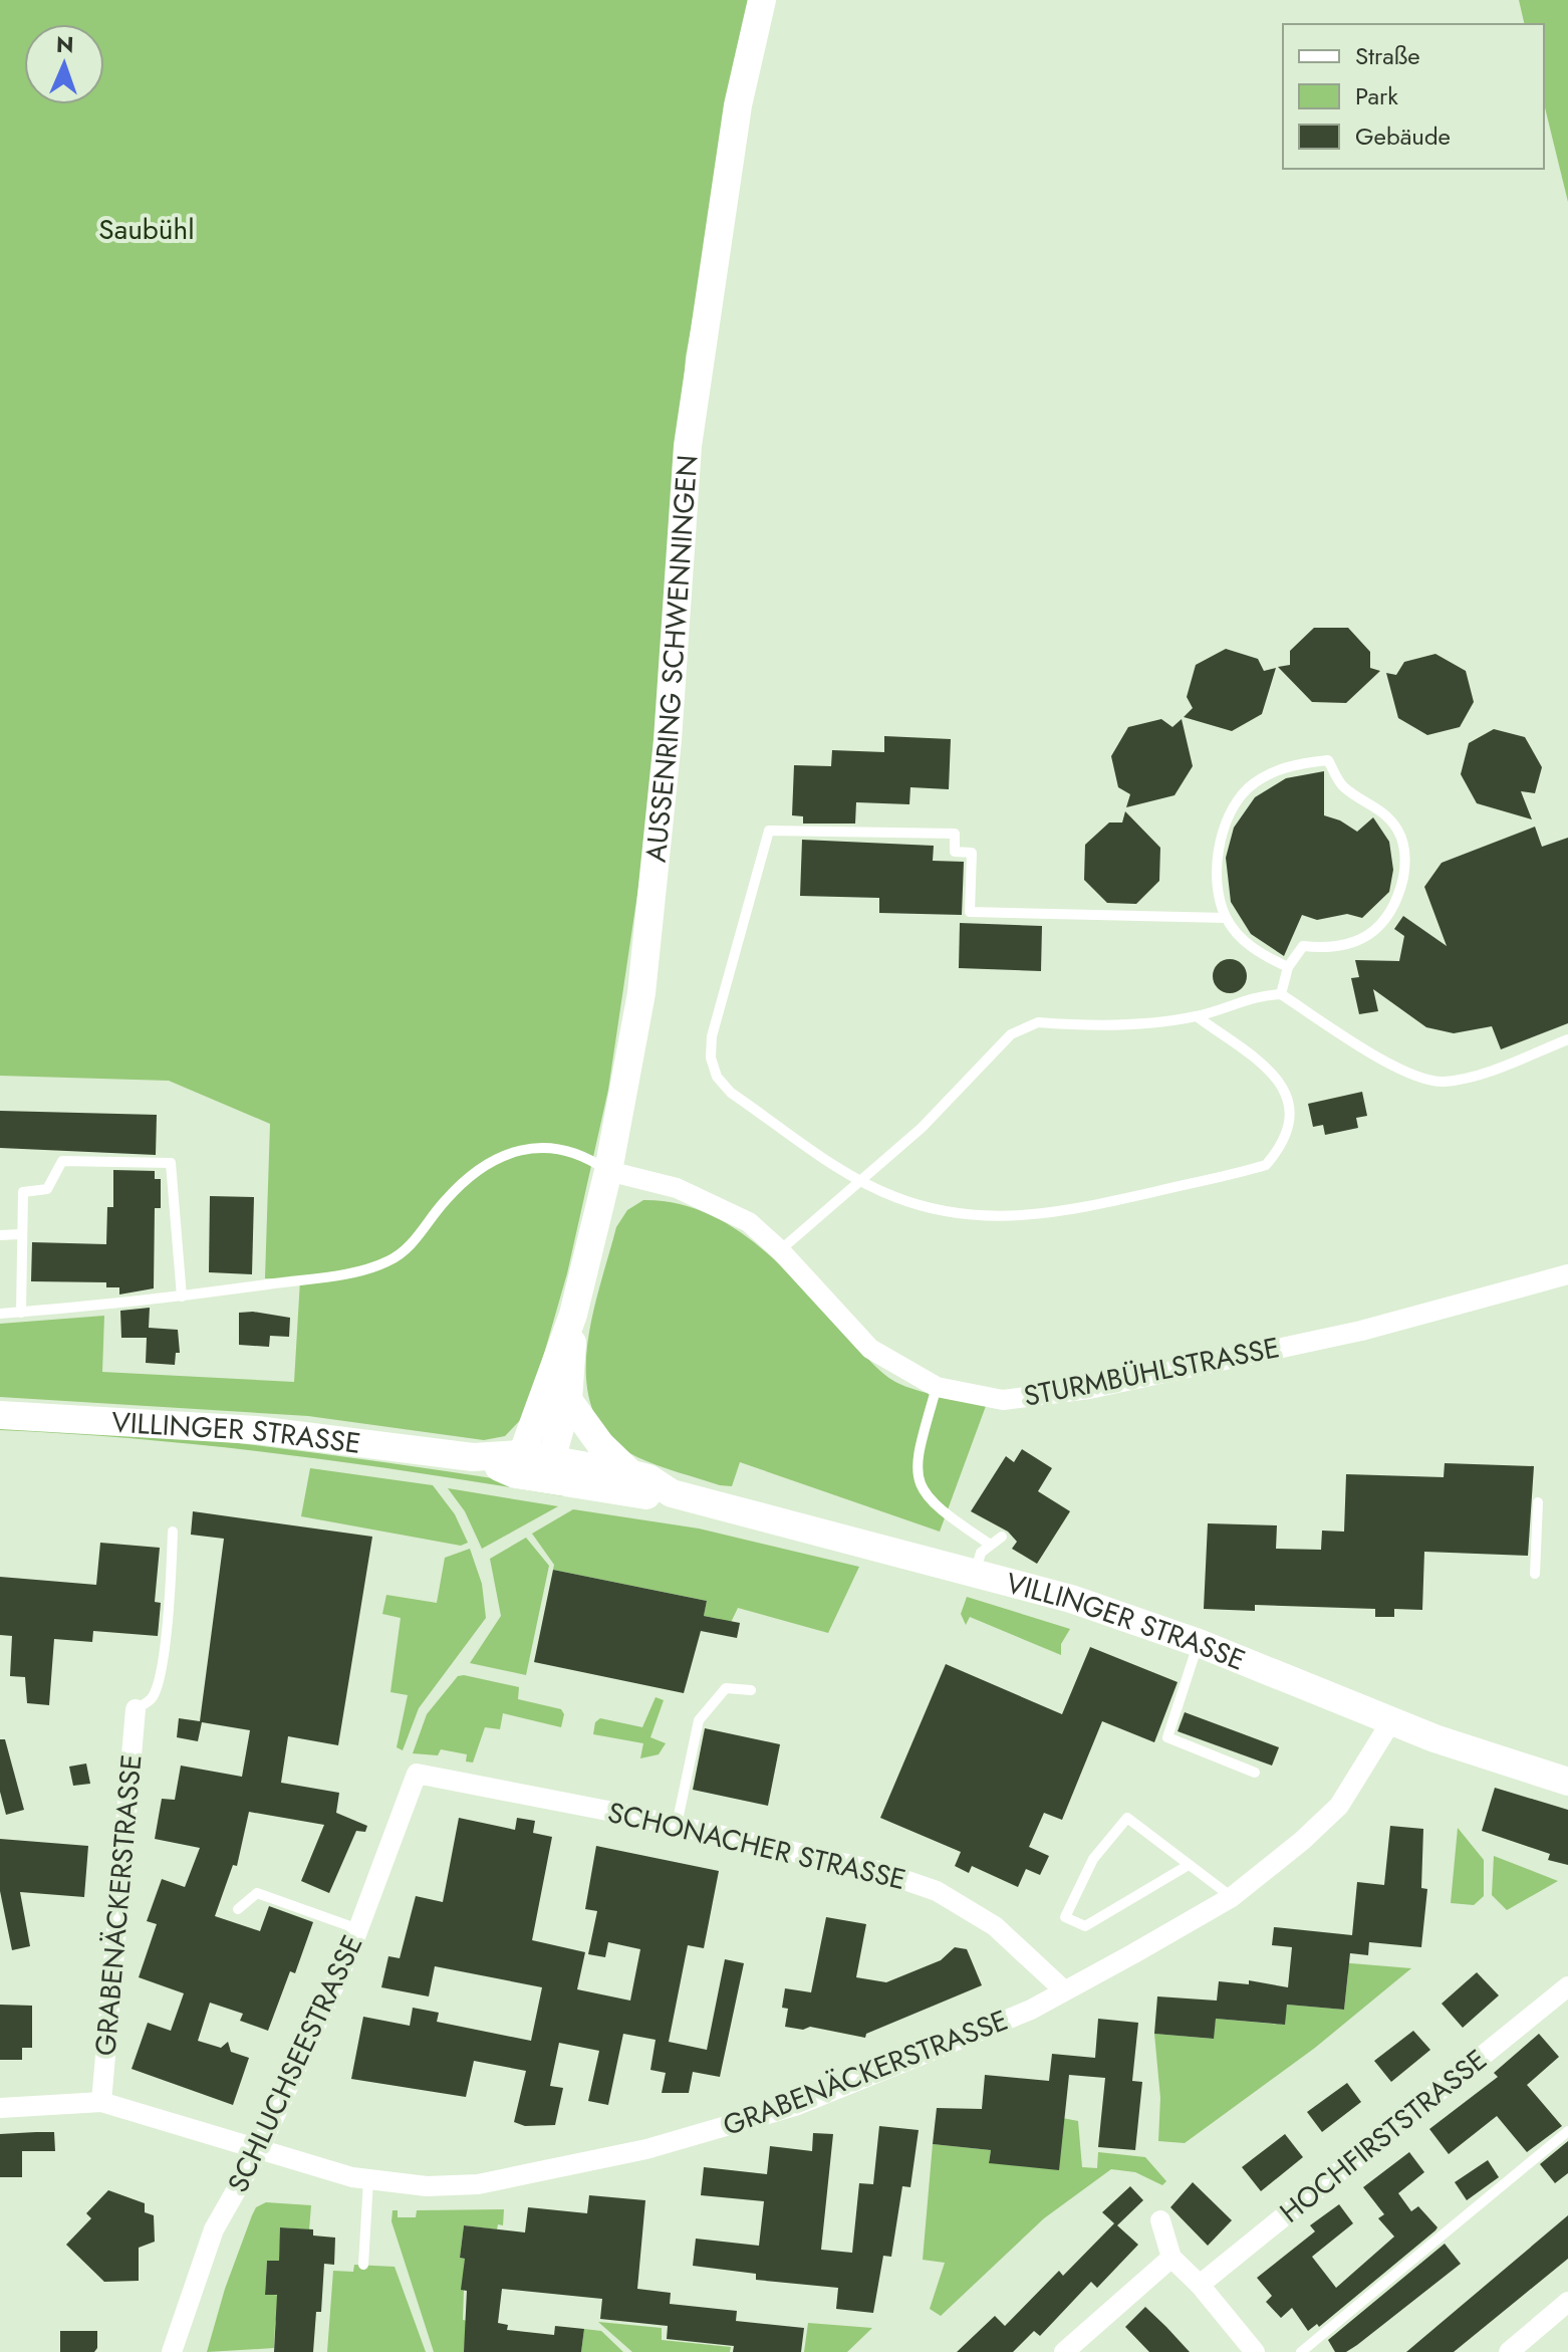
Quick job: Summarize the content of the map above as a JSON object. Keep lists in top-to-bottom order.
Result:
{
  "streets": {
    "main road": ["AUSSENRING SCHWENNINGEN", "VILLINGER STRASSE"],
    "street": [
      "STURMBÜHLSTRASSE",
      "SCHONACHER STRASSE",
      "GRABENÄCKERSTRASSE",
      "SCHLUCHSEESTRASSE",
      "HOCHFIRSTSTRASSE"
    ]
  },
  "crossings": [
    ["AUSSENRING SCHWENNINGEN", "STURMBÜHLSTRASSE"],
    ["AUSSENRING SCHWENNINGEN", "VILLINGER STRASSE"],
    ["VILLINGER STRASSE", "GRABENÄCKERSTRASSE"],
    ["SCHONACHER STRASSE", "GRABENÄCKERSTRASSE"],
    ["SCHONACHER STRASSE", "SCHLUCHSEESTRASSE"],
    ["GRABENÄCKERSTRASSE", "SCHLUCHSEESTRASSE"]
  ],
  "parks": ["Saubühl"],
  "legend": ["Straße", "Park", "Gebäude"],
  "north": "top"
}
